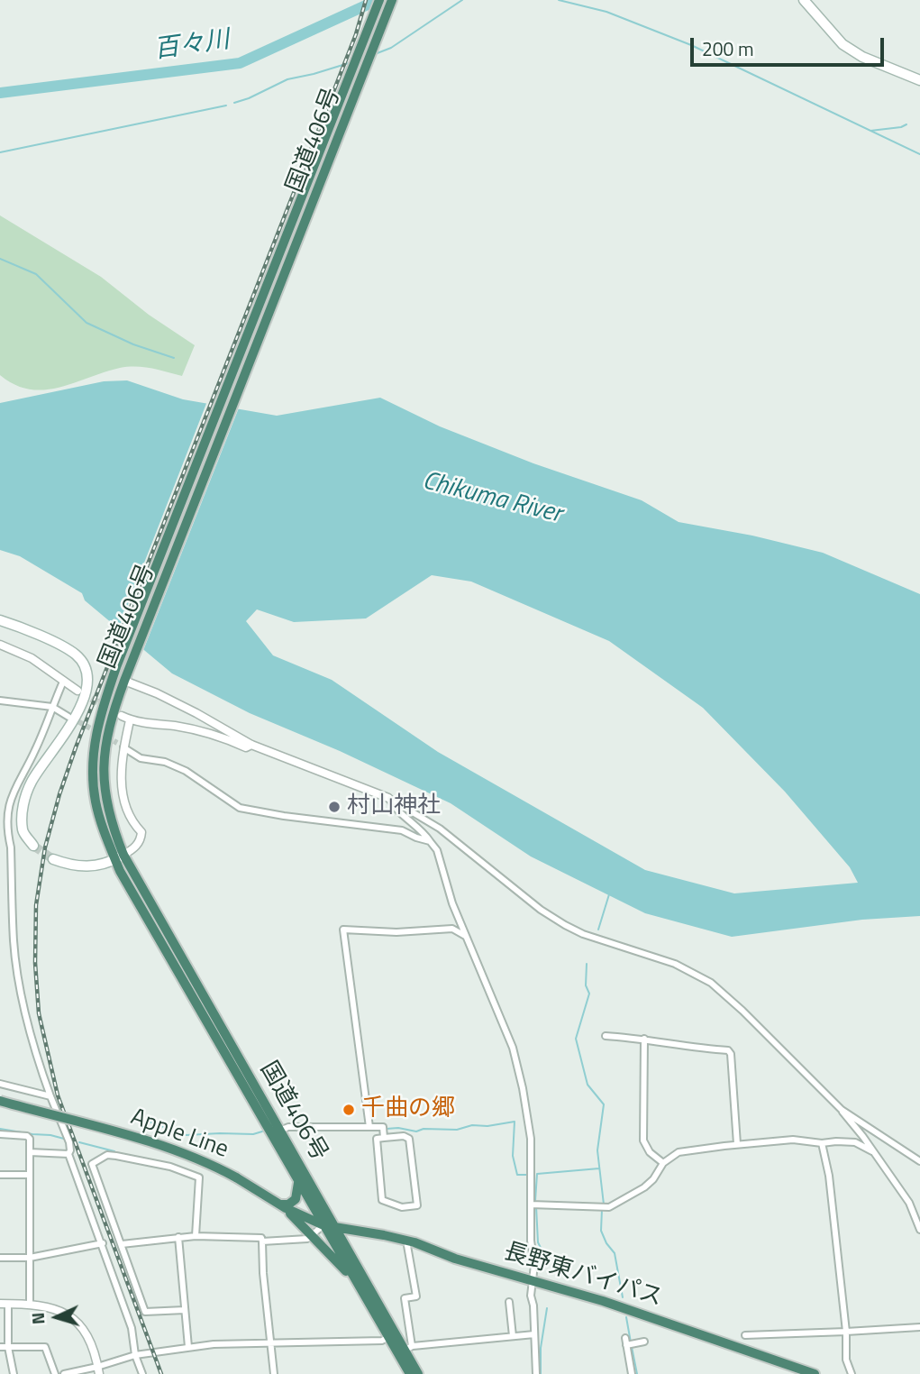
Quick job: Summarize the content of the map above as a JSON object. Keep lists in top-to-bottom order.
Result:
{
  "streets": {
    "highway": ["国道406号", "Apple Line", "長野東バイパス"]
  },
  "crossings": [
    ["国道406号", "Apple Line"],
    ["国道406号", "長野東バイパス"],
    ["Apple Line", "長野東バイパス"]
  ],
  "water": ["百々川", "Chikuma River"],
  "places": ["村山神社", "千曲の郷"],
  "scale_bar": "200 m",
  "north": "left"
}
